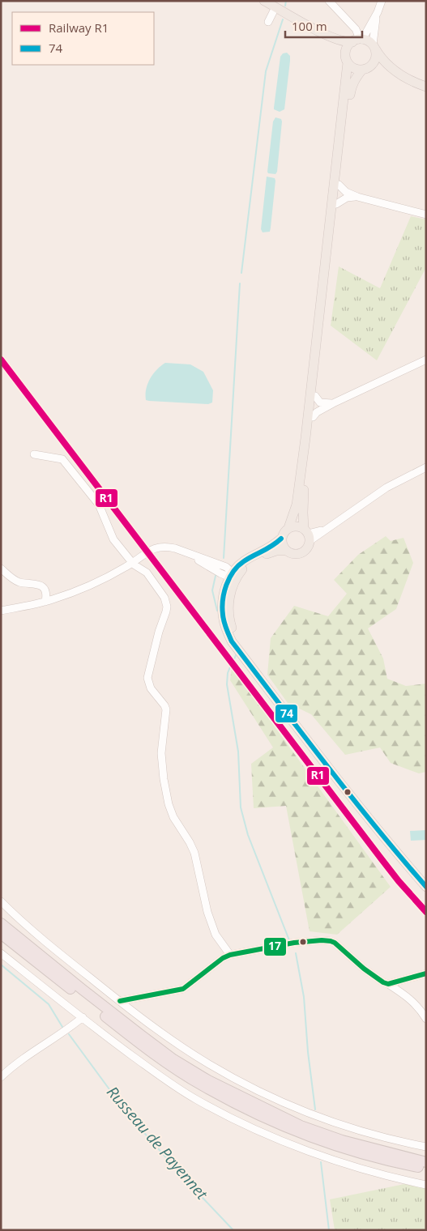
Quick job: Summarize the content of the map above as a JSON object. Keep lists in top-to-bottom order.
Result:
{
  "water": ["Russeau de Payennet"],
  "lines": ["rail line R1", "transit line 74", "transit line 17"],
  "legend": ["Railway R1", "74"],
  "scale_bar": "100 m"
}
